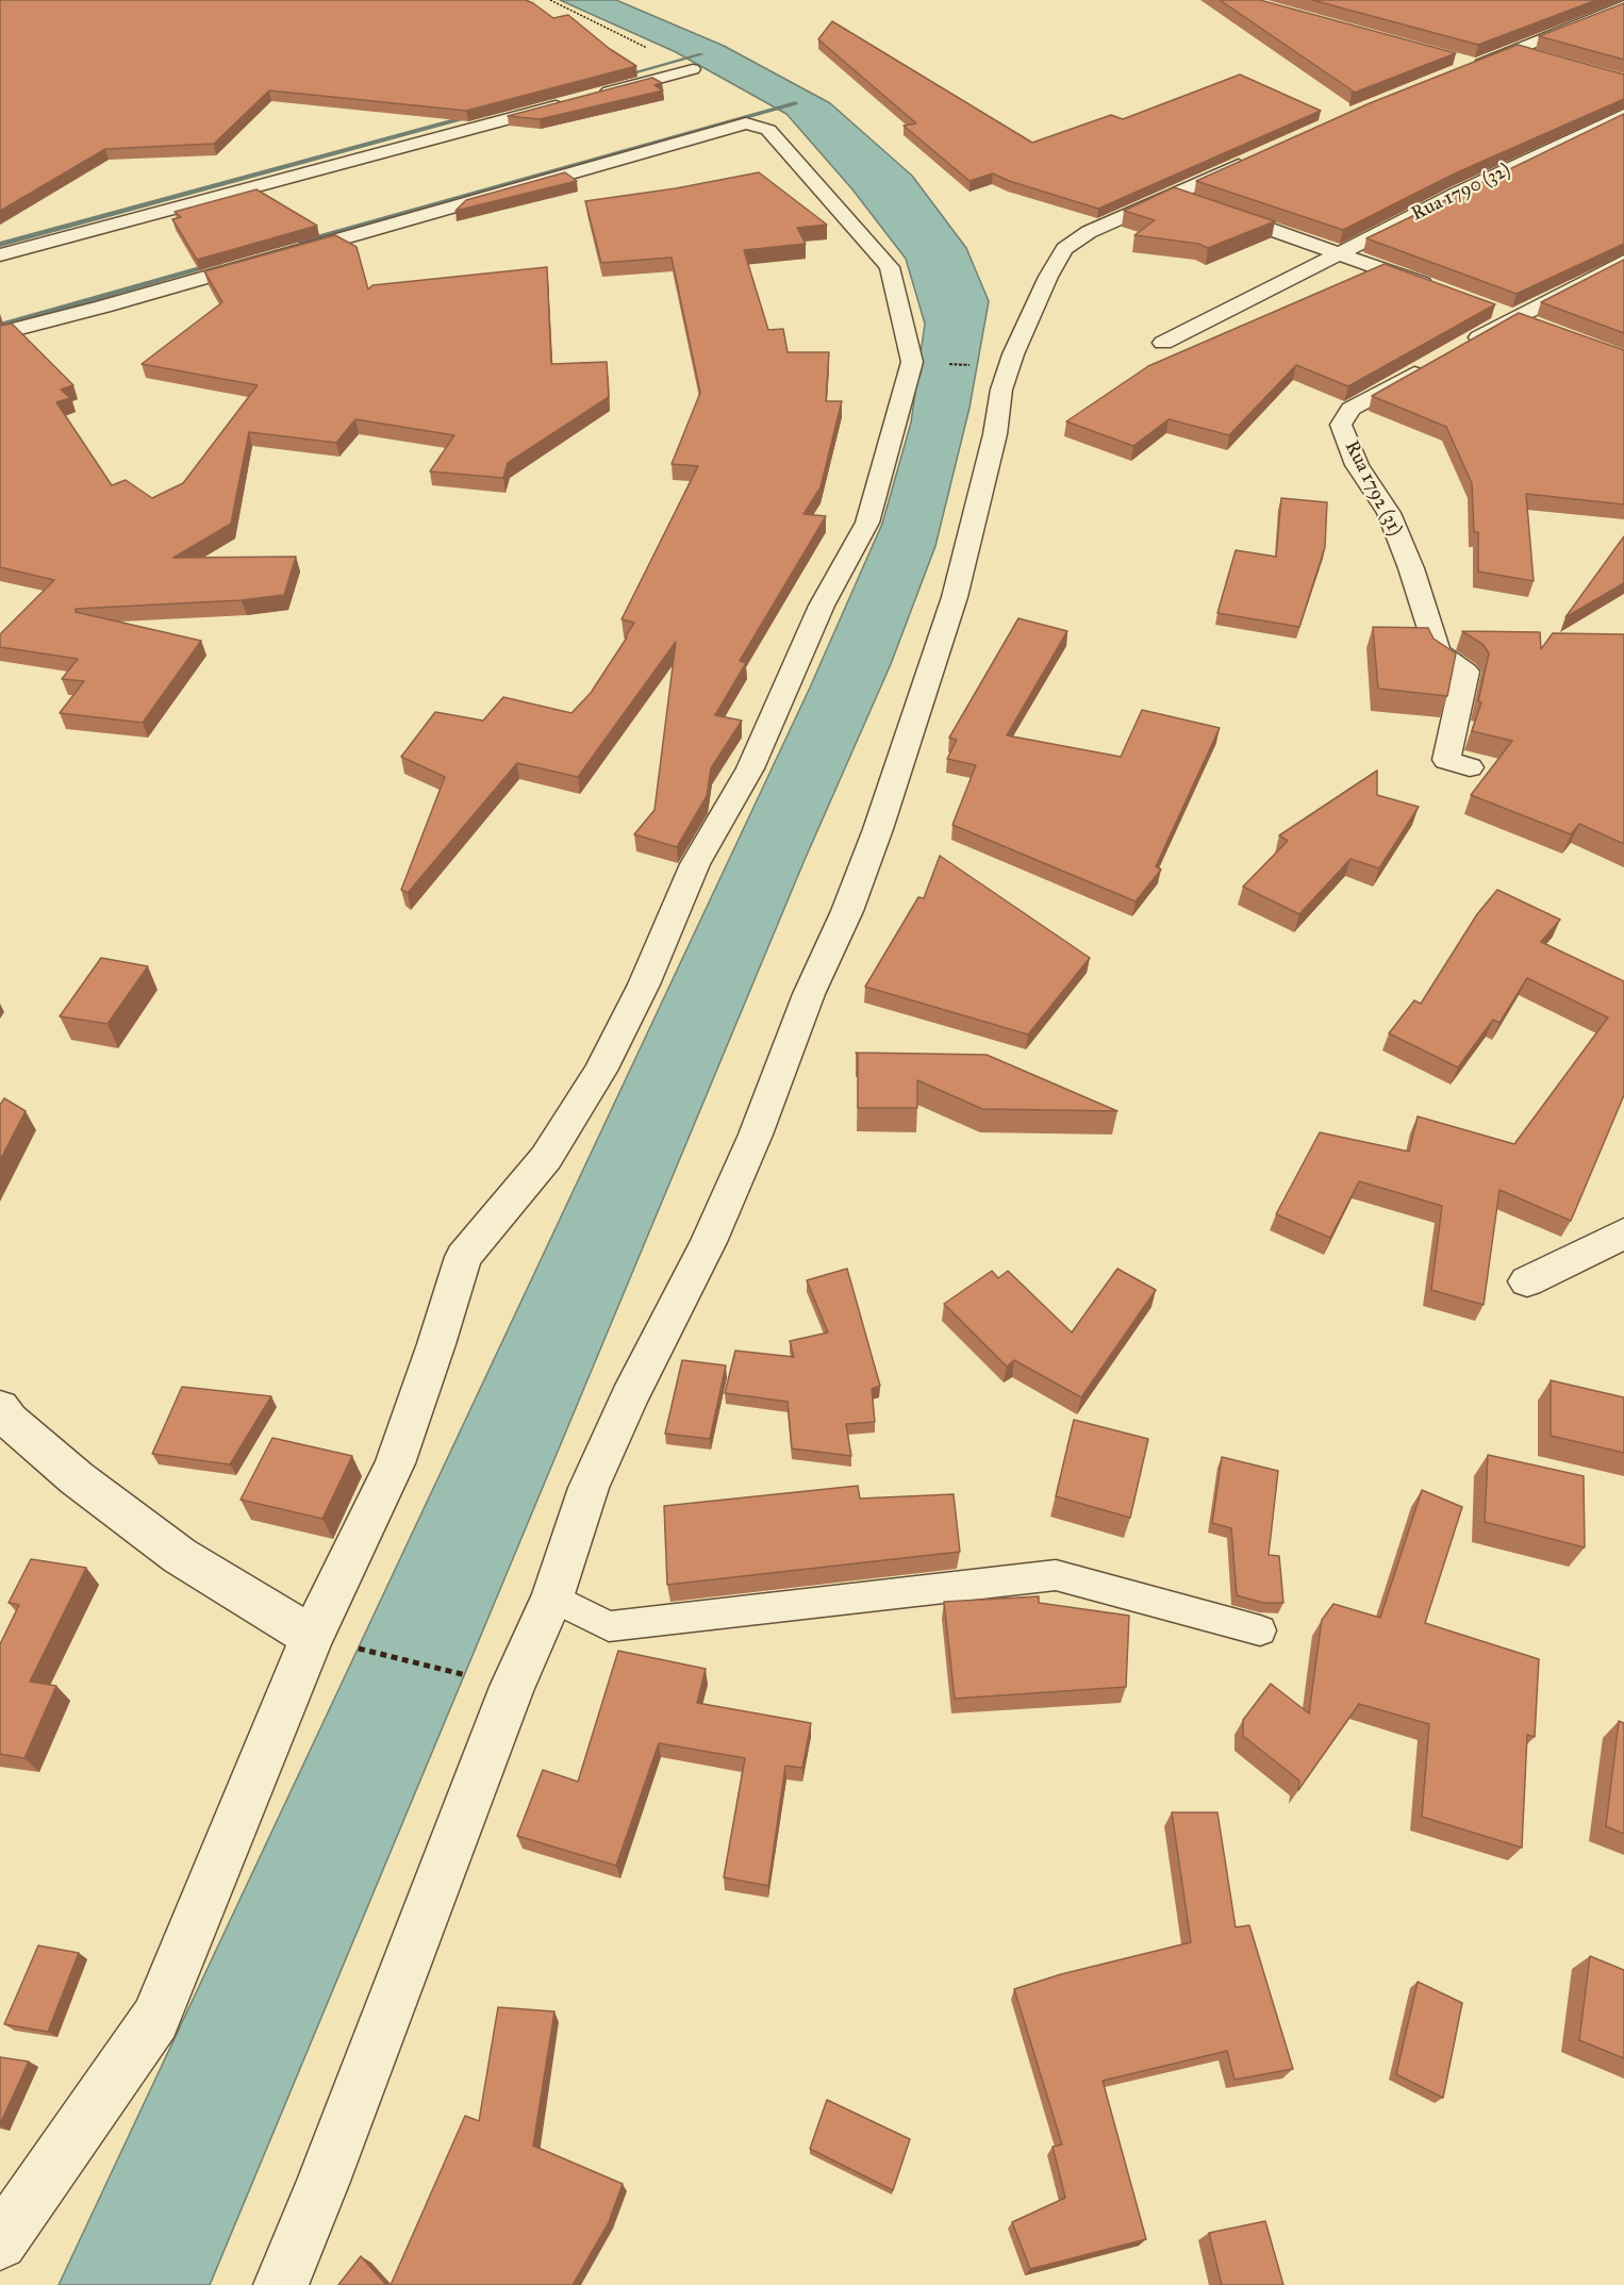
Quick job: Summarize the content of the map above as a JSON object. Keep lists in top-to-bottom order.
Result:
{
  "streets": {
    "street": ["Rua 1790 (32)", "Rua 1792 (31)"]
  }
}
